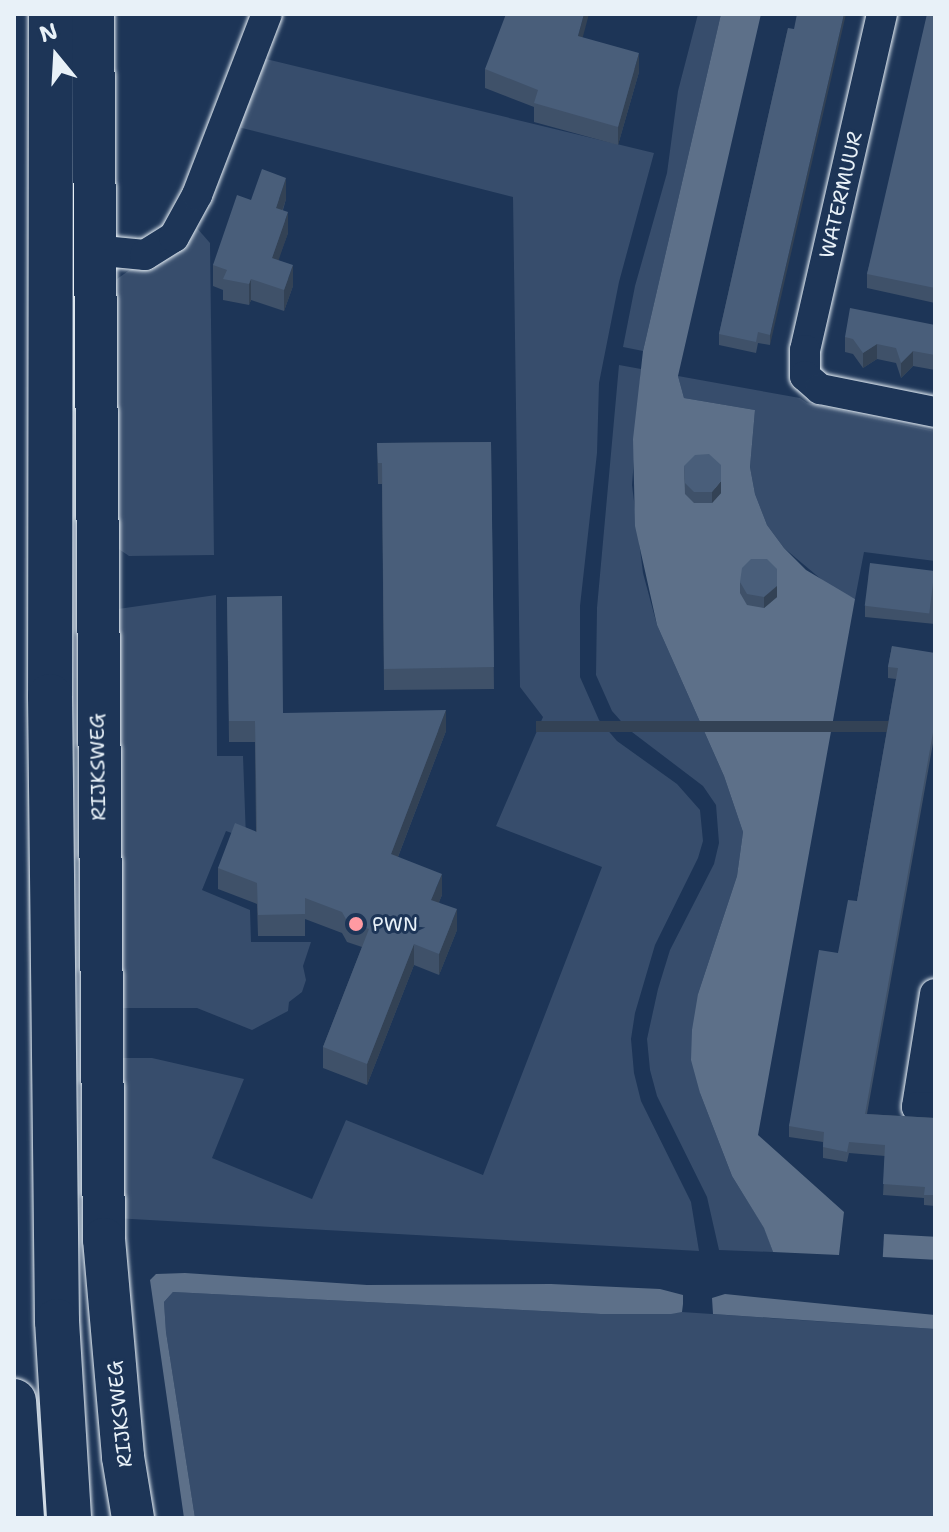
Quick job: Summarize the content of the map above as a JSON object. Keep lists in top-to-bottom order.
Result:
{
  "streets": {
    "street": ["WATERMUUR", "RIJKSWEG"]
  },
  "places": ["PWN"],
  "north": "top"
}
